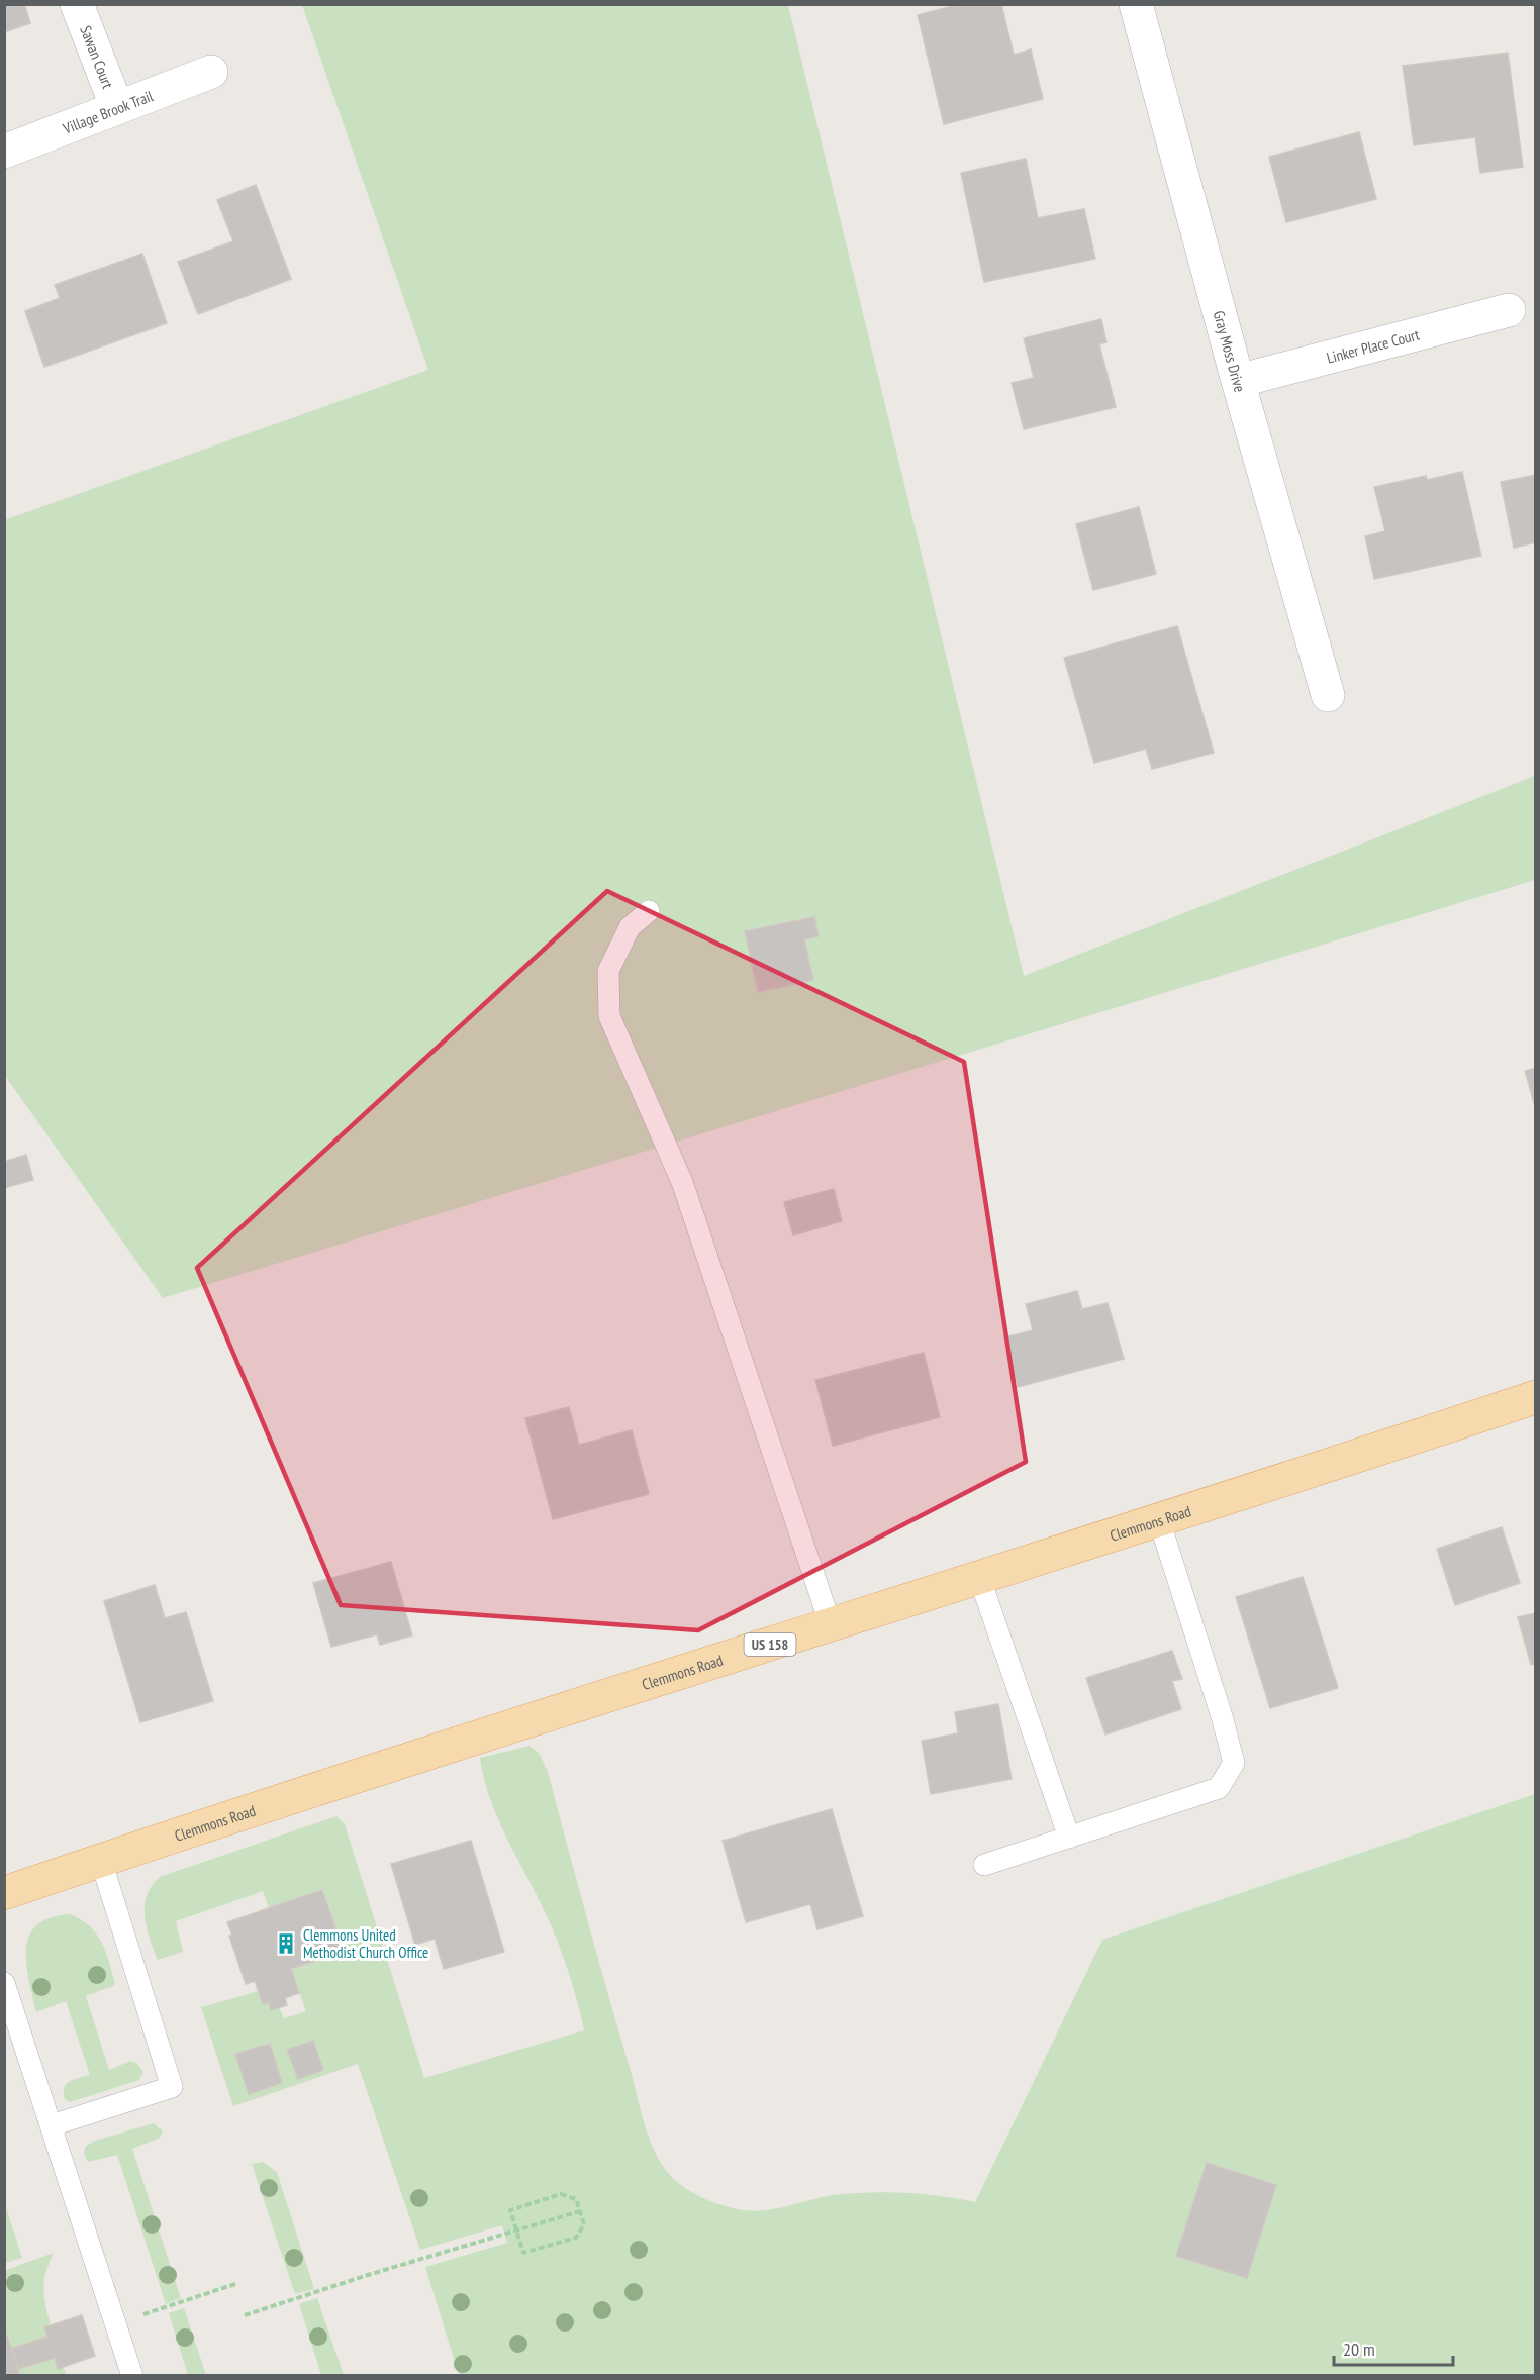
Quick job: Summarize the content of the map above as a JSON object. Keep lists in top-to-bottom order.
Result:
{
  "streets": {
    "main road": ["Clemmons Road", "US 158"],
    "street": [
      "Sawan Court",
      "Village Brook Trail",
      "Linker Place Court",
      "Gray Moss Drive"
    ]
  },
  "crossings": [
    ["Sawan Court", "Village Brook Trail"],
    ["Linker Place Court", "Gray Moss Drive"]
  ],
  "places": {
    "building": ["Clemmons United Methodist Church Office"]
  },
  "scale_bar": "20 m"
}
